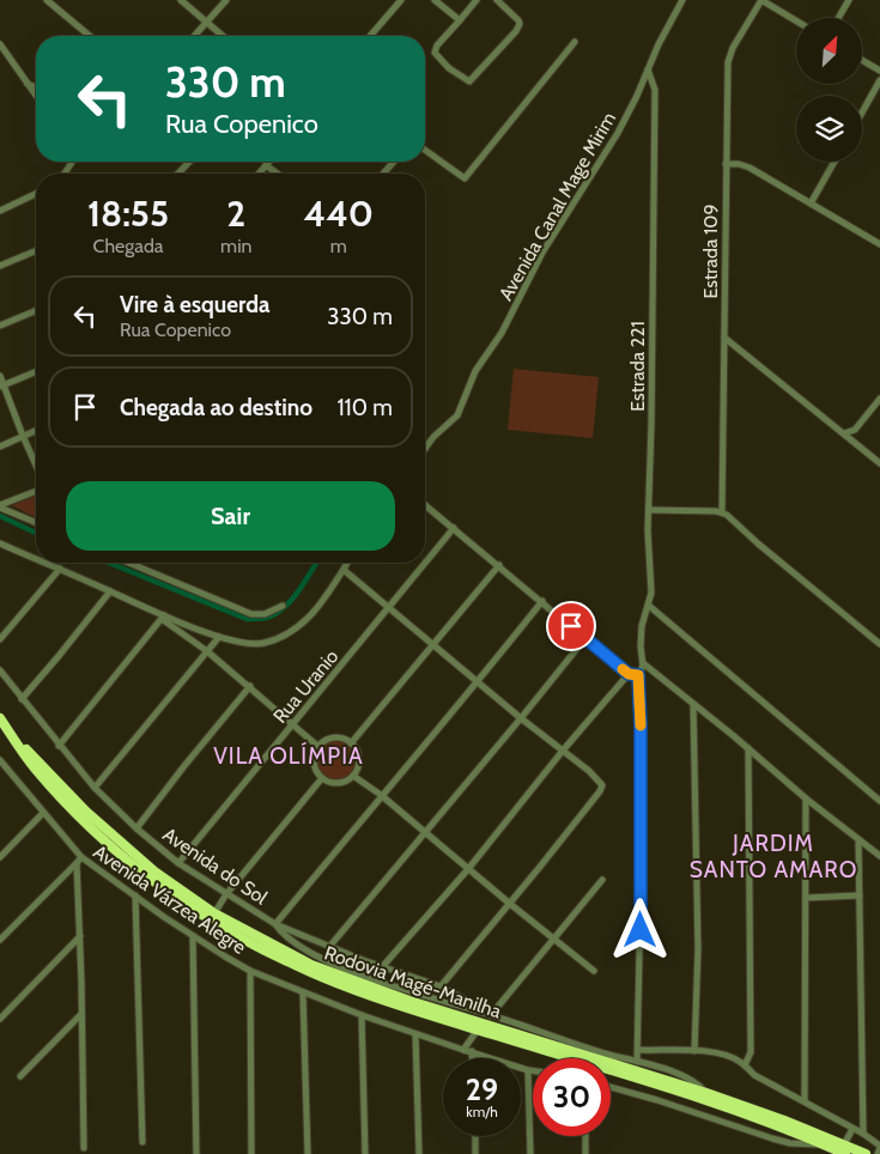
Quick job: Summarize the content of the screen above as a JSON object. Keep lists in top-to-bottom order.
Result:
{
  "streets": {
    "highway": ["Rodovia Magé-Manilha"],
    "street": [
      "Avenida Canal Mage Mirim",
      "Estrada 109",
      "Estrada 221",
      "Rua Uranio",
      "Avenida do Sol",
      "Avenida Várzea Alegre"
    ]
  },
  "crossings": [
    ["Avenida Canal Mage Mirim", "Estrada 221"],
    ["Rua Uranio", "Avenida do Sol"]
  ],
  "districts": ["VILA OLÍMPIA", "JARDIM SANTO AMARO"],
  "north": "top right",
  "page": {
    "turn": ["330 m", "Rua Copenico"],
    "eta": [
      "18:55",
      "Chegada",
      "2",
      "min",
      "440",
      "m"
    ],
    "list": [
      {
        "name": "Vire à esquerda",
        "note": "Rua Copenico",
        "value": "330 m"
      },
      {
        "name": "Chegada ao destino",
        "value": "110 m"
      }
    ],
    "buttons": "Sair",
    "speed": "29 km/h",
    "limit": "30"
  }
}
